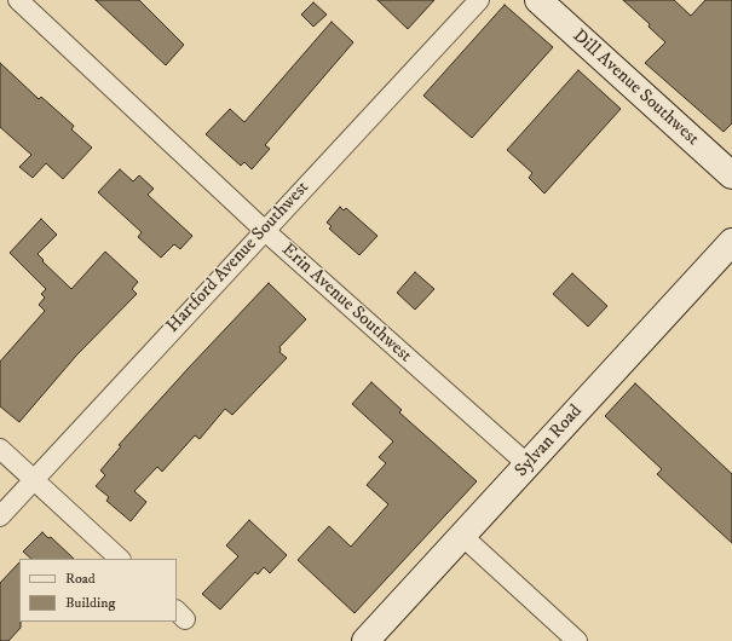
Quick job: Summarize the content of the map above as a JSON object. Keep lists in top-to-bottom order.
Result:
{
  "streets": {
    "main road": ["Dill Avenue Southwest", "Sylvan Road"],
    "street": ["Hartford Avenue Southwest", "Erin Avenue Southwest"]
  },
  "crossings": [
    ["Hartford Avenue Southwest", "Erin Avenue Southwest"],
    ["Erin Avenue Southwest", "Sylvan Road"]
  ],
  "legend": ["Road", "Building"]
}
